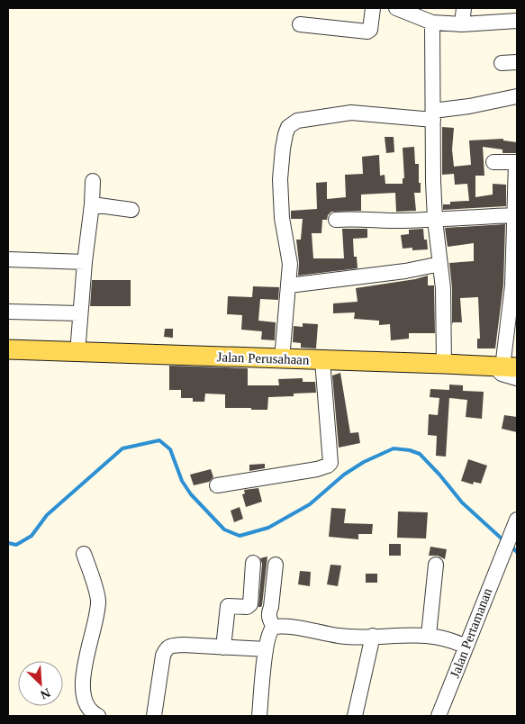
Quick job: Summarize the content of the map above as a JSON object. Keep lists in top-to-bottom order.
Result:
{
  "streets": {
    "main road": ["Jalan Perusahaan"],
    "street": ["Jalan Pertamanan"]
  },
  "north": "bottom right"
}
